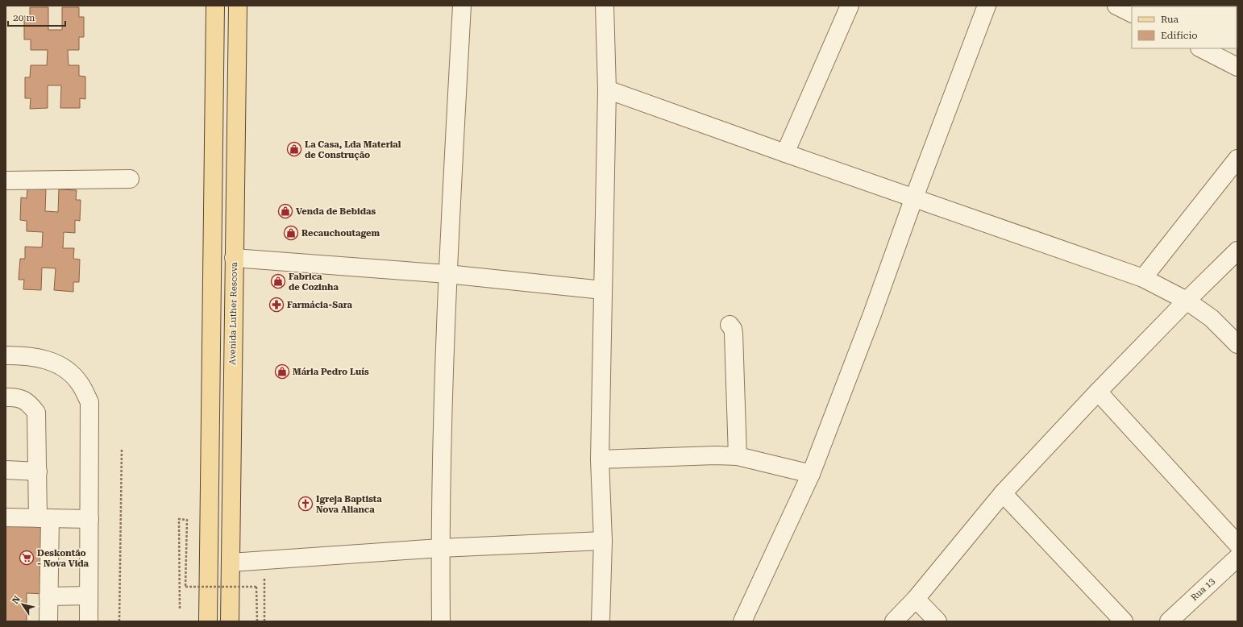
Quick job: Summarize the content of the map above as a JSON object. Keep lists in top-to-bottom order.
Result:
{
  "streets": {
    "main road": ["Avenida Luther Rescova"],
    "street": ["Rua 13"]
  },
  "places": {
    "shop": [
      "La Casa, Lda Material de Construção",
      "Venda de Bebidas",
      "Recauchoutagem",
      "Fabrica de Cozinha",
      "Mária Pedro Luís"
    ],
    "pharmacy": ["Farmácia-Sara"],
    "church": ["Igreja Baptista Nova Alianca"],
    "supermarket": ["Deskontão - Nova Vida"]
  },
  "legend": ["Rua", "Edifício"],
  "scale_bar": "20 m",
  "north": "top left"
}
